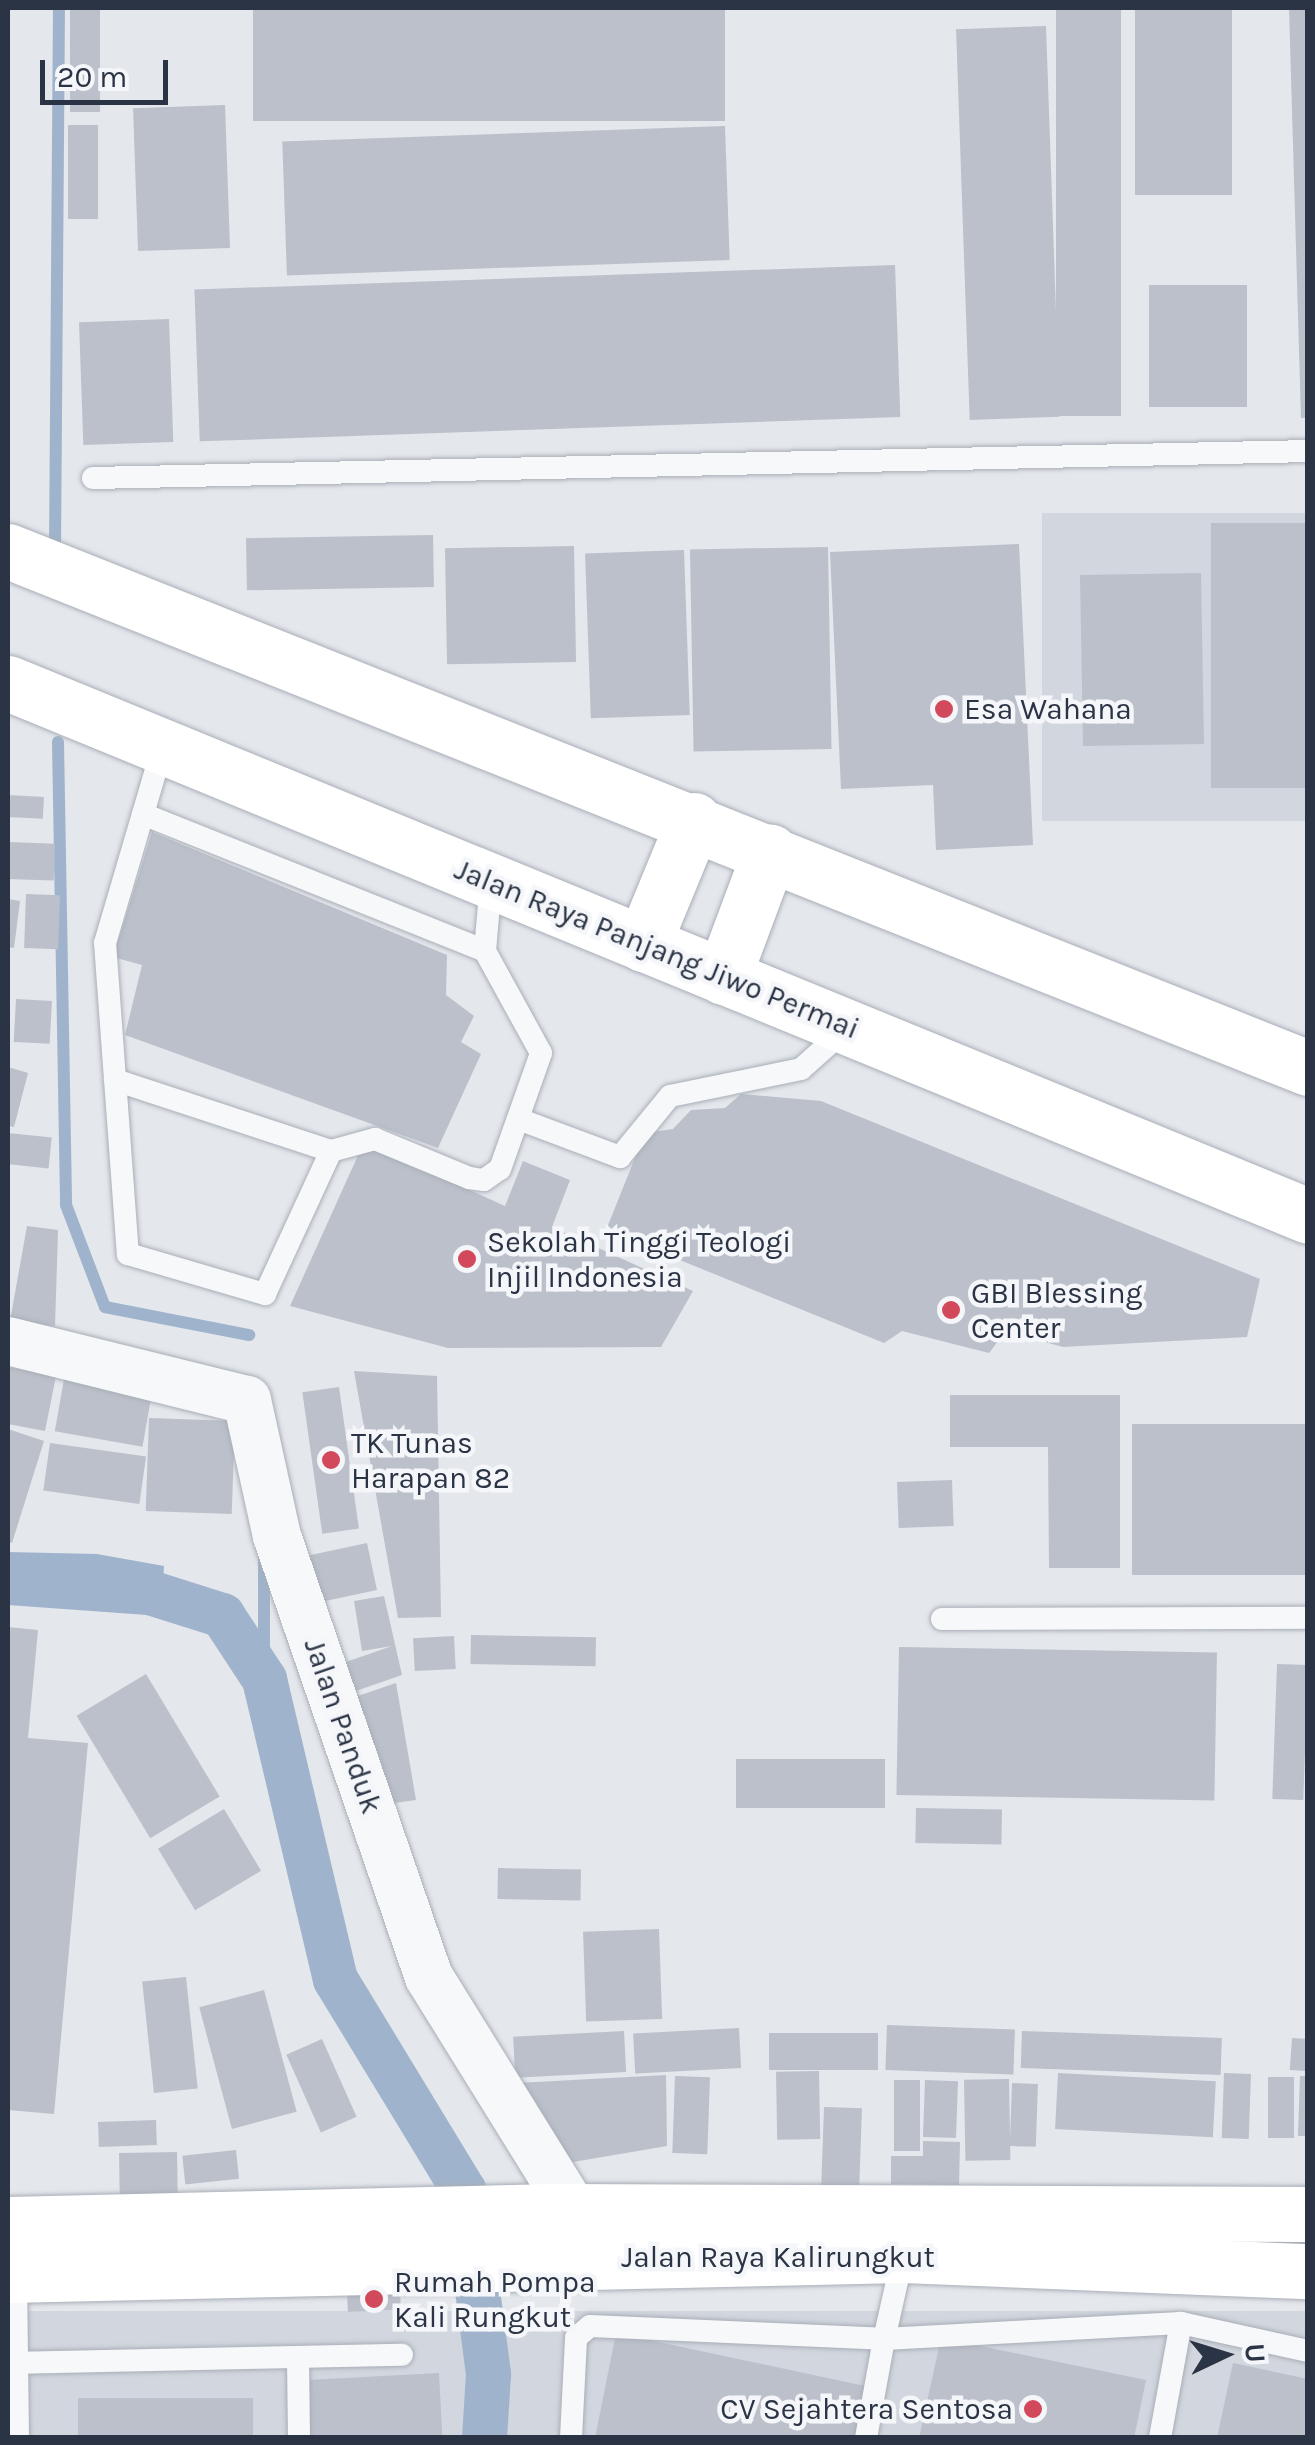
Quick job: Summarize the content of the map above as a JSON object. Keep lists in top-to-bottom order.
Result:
{
  "streets": {
    "street": ["Jalan Raya Panjang Jiwo Permai", "Jalan Panduk", "Jalan Raya Kalirungkut"]
  },
  "crossings": [
    ["Jalan Panduk", "Jalan Raya Kalirungkut"]
  ],
  "places": [
    "Esa Wahana",
    "Sekolah Tinggi Teologi Injil Indonesia",
    "GBI Blessing Center",
    "TK Tunas Harapan 82",
    "Rumah Pompa Kali Rungkut",
    "CV Sejahtera Sentosa"
  ],
  "scale_bar": "20 m",
  "north": "right"
}
